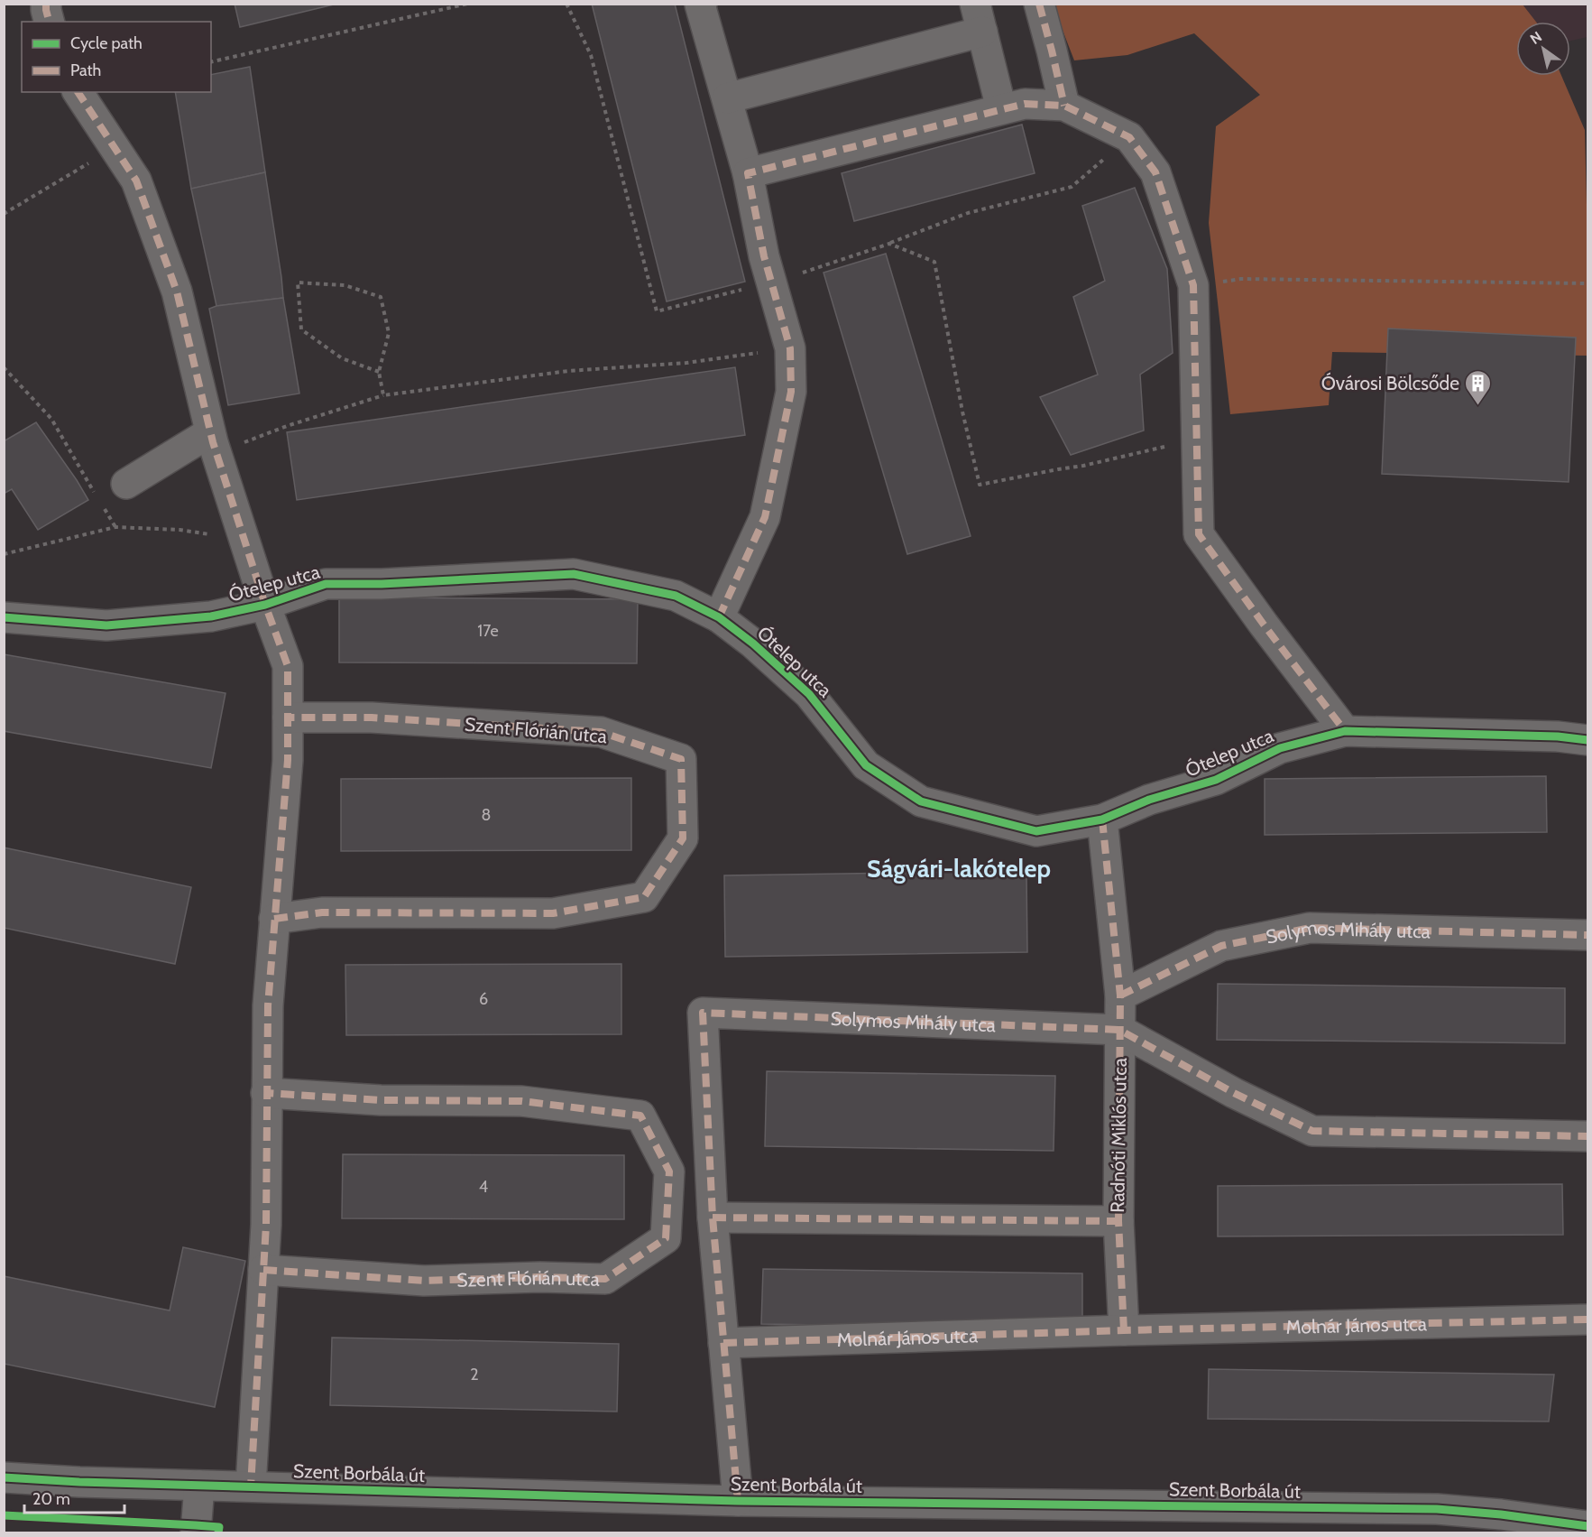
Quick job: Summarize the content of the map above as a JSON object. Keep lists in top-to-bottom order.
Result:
{
  "streets": {
    "street": [
      "Ótelep utca",
      "Szent Flórián utca",
      "Solymos Mihály utca",
      "Radnóti Miklós utca",
      "Molnár János utca",
      "Szent Borbála út"
    ]
  },
  "crossings": [
    ["Solymos Mihály utca", "Radnóti Miklós utca"]
  ],
  "districts": ["Ságvári-lakótelep"],
  "places": {
    "building": ["Óvárosi Bölcsőde"]
  },
  "house_numbers": [
    "17e",
    "8",
    "6",
    "4",
    "2"
  ],
  "legend": ["Cycle path", "Path"],
  "scale_bar": "20 m",
  "north": "top left"
}
